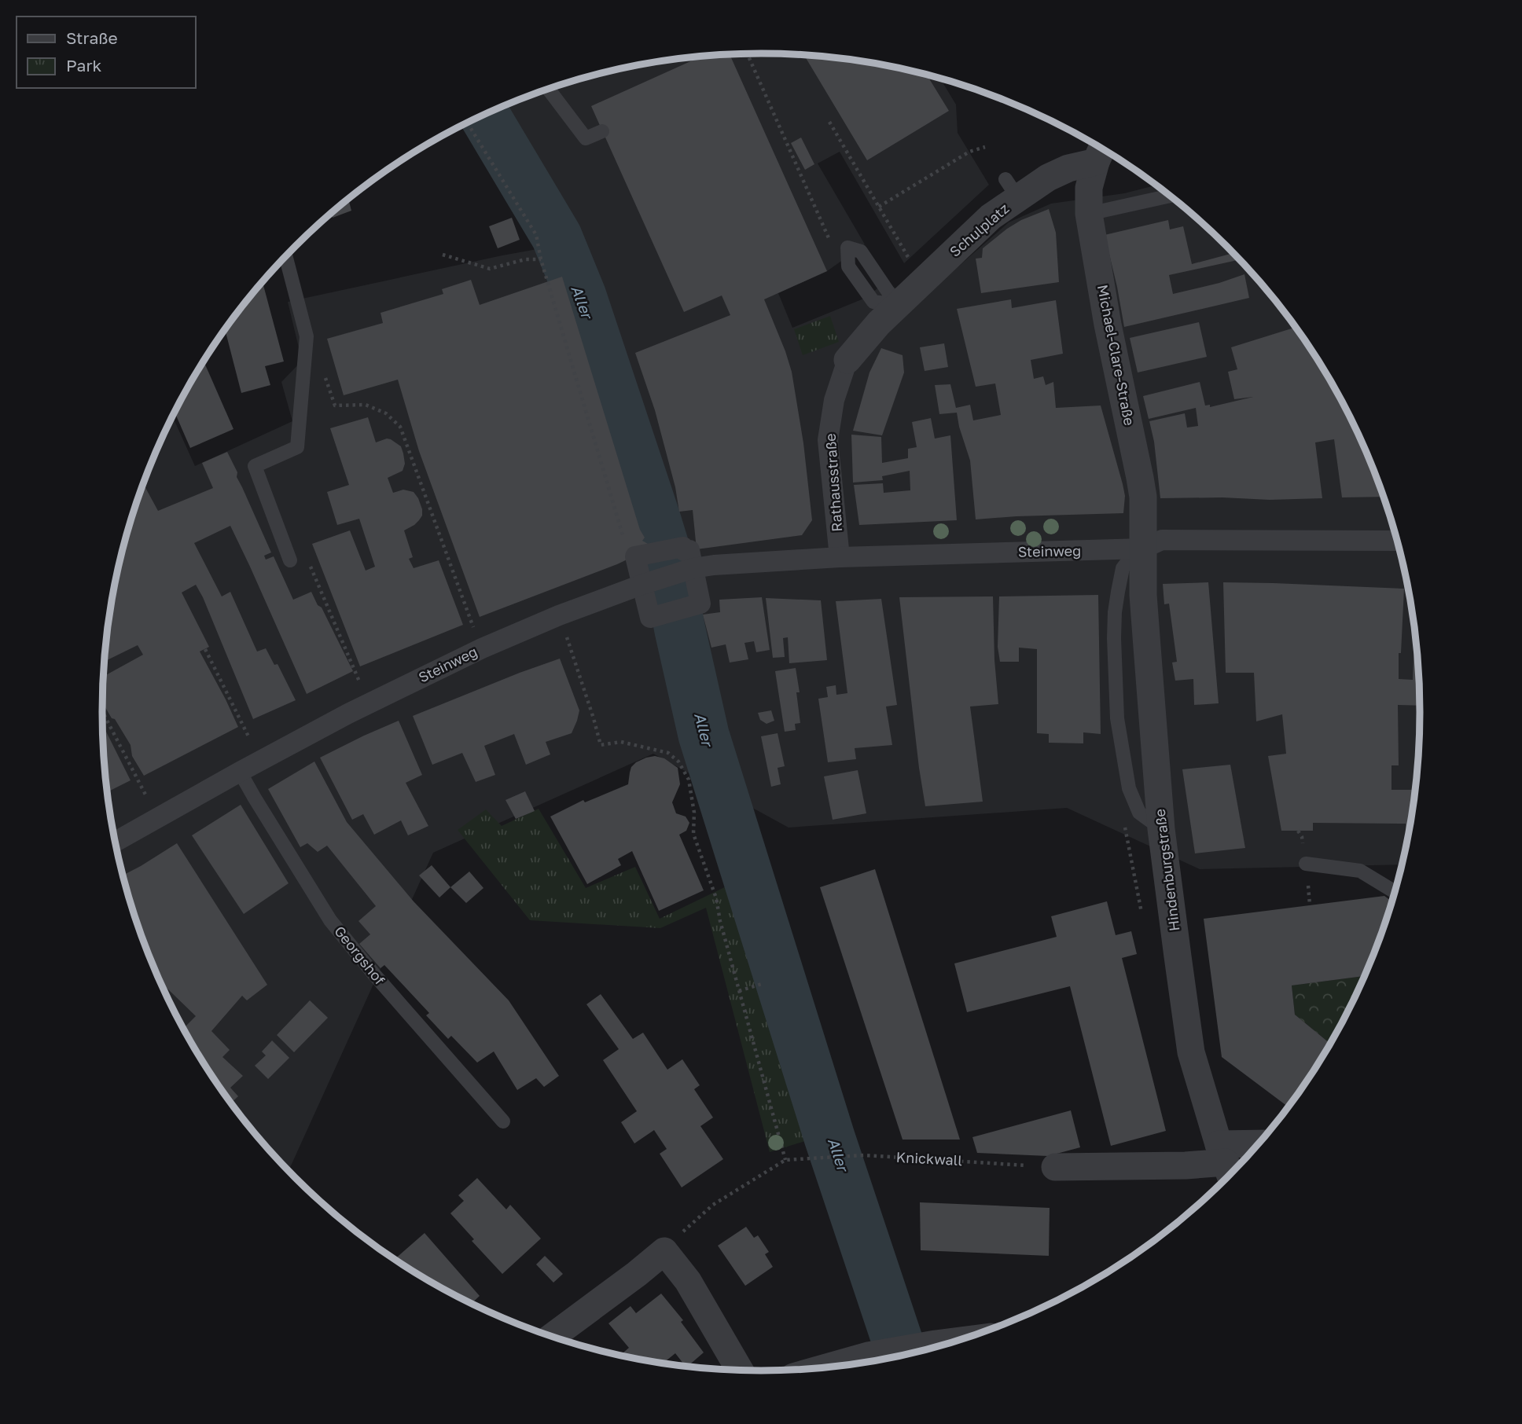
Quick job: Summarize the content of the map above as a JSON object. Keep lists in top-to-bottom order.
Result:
{
  "streets": {
    "street": [
      "Schulplatz",
      "Michael-Clare-Straße",
      "Rathausstraße",
      "Steinweg",
      "Hindenburgstraße"
    ],
    "lane": ["Georgshof"],
    "path": ["Knickwall"]
  },
  "crossings": [
    ["Schulplatz", "Michael-Clare-Straße"],
    ["Schulplatz", "Rathausstraße"],
    ["Michael-Clare-Straße", "Steinweg"],
    ["Michael-Clare-Straße", "Hindenburgstraße"],
    ["Rathausstraße", "Steinweg"],
    ["Steinweg", "Hindenburgstraße"],
    ["Steinweg", "Georgshof"]
  ],
  "water": ["Aller"],
  "legend": ["Straße", "Park"]
}
